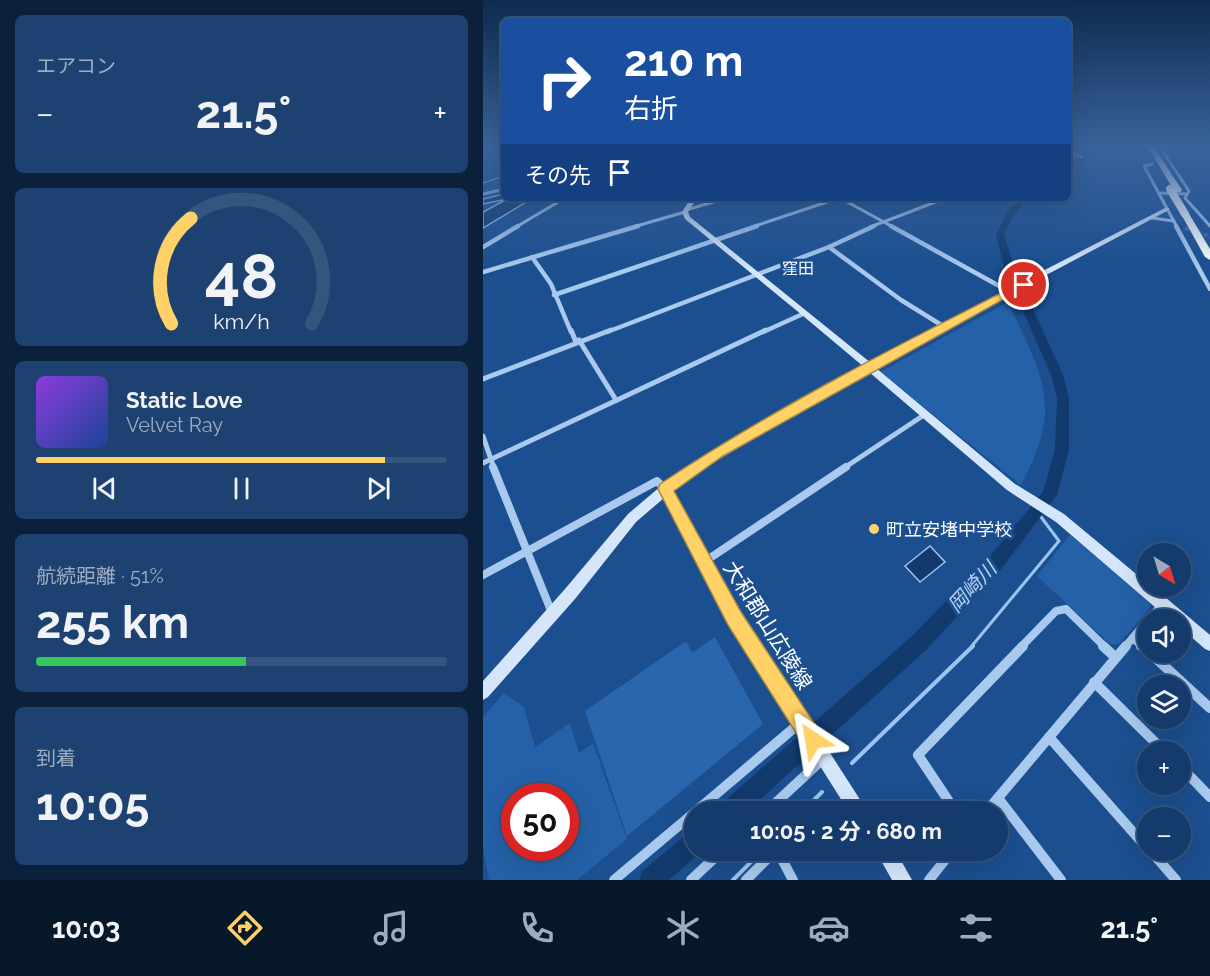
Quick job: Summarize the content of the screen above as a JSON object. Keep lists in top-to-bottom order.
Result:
{
  "streets": {
    "street": ["大和郡山広陵線"]
  },
  "districts": ["窪田"],
  "water": ["岡崎川"],
  "places": ["町立安堵中学校"],
  "north": "bottom right",
  "page": {
    "tile": [
      "エアコン",
      ["航続距離 · 51%", "255 km"],
      ["到着", "10:05"]
    ],
    "turn": ["210 m", "右折"],
    "heat": ["−", "21.5°", "+"],
    "then": "その先",
    "song": ["Static Love", "Velvet Ray"],
    "map_buttons": ["+", "−"],
    "limit": "50",
    "trip": "10:05 · 2 分 · 680 m",
    "tabs": ["10:03", "21.5°"],
    "gauge": ["48", "km/h"]
  }
}
